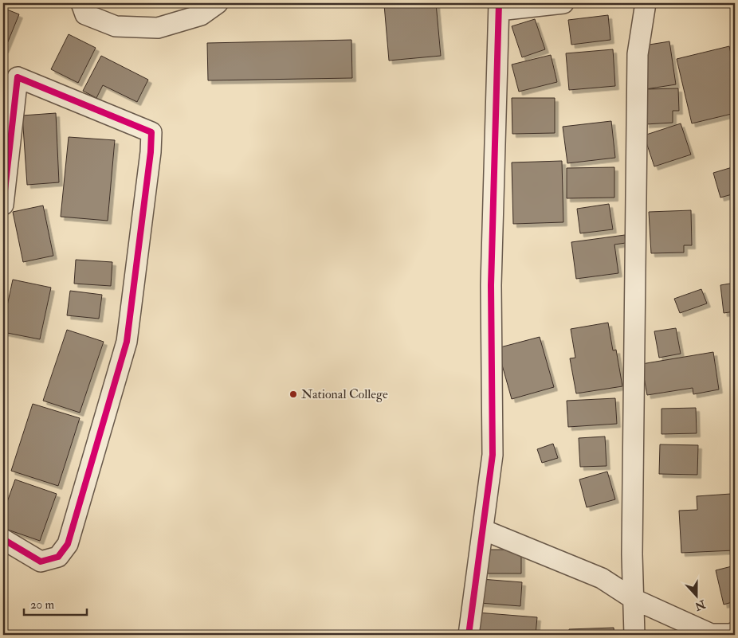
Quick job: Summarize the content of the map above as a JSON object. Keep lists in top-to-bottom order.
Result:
{
  "places": ["National College"],
  "scale_bar": "20 m",
  "north": "bottom"
}
